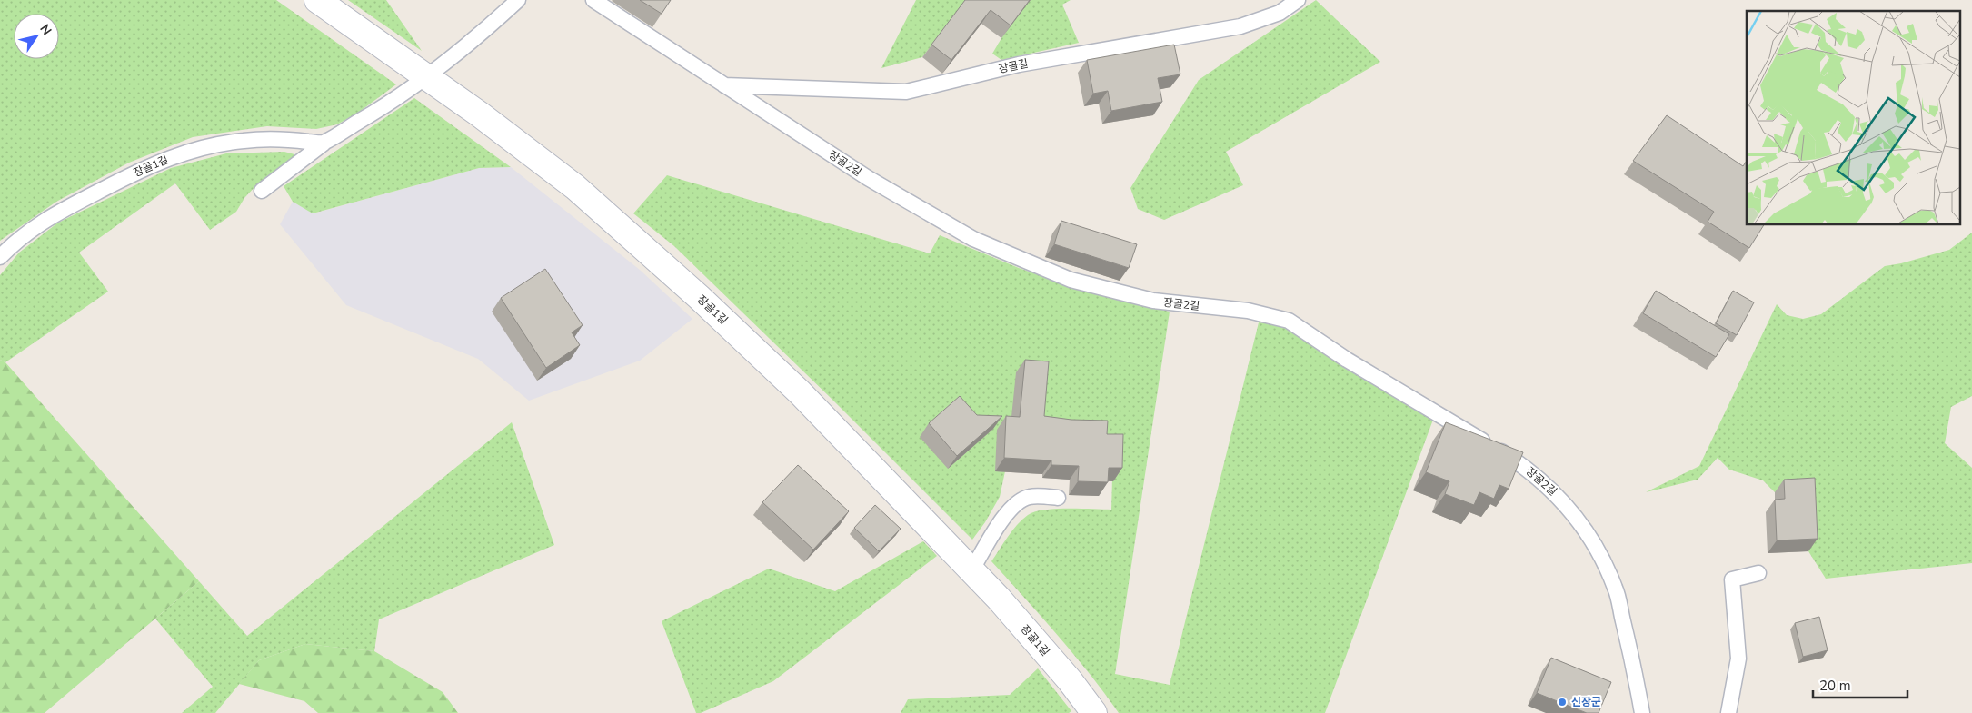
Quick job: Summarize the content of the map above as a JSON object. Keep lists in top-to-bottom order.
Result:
{
  "streets": {
    "street": ["장골1길"],
    "lane": ["장골길", "장골2길"]
  },
  "crossings": [
    ["장골길", "장골2길"]
  ],
  "places": ["신장군"],
  "scale_bar": "20 m",
  "north": "top right"
}
